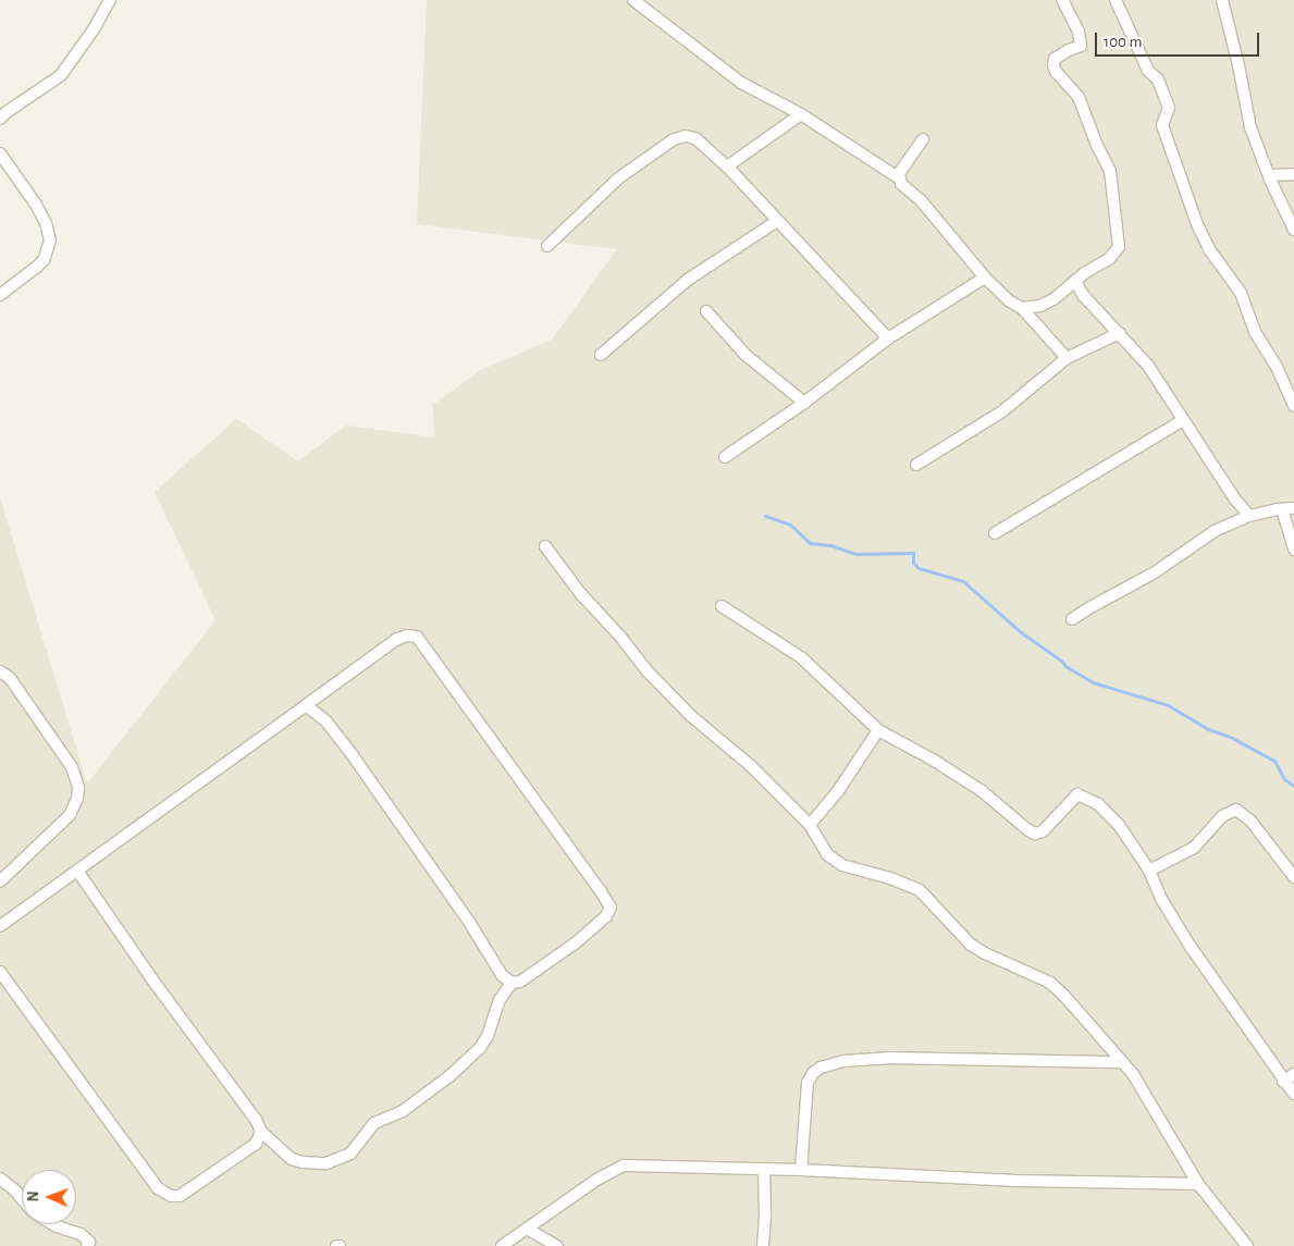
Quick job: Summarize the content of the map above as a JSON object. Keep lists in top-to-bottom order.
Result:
{
  "scale_bar": "100 m",
  "north": "left"
}
